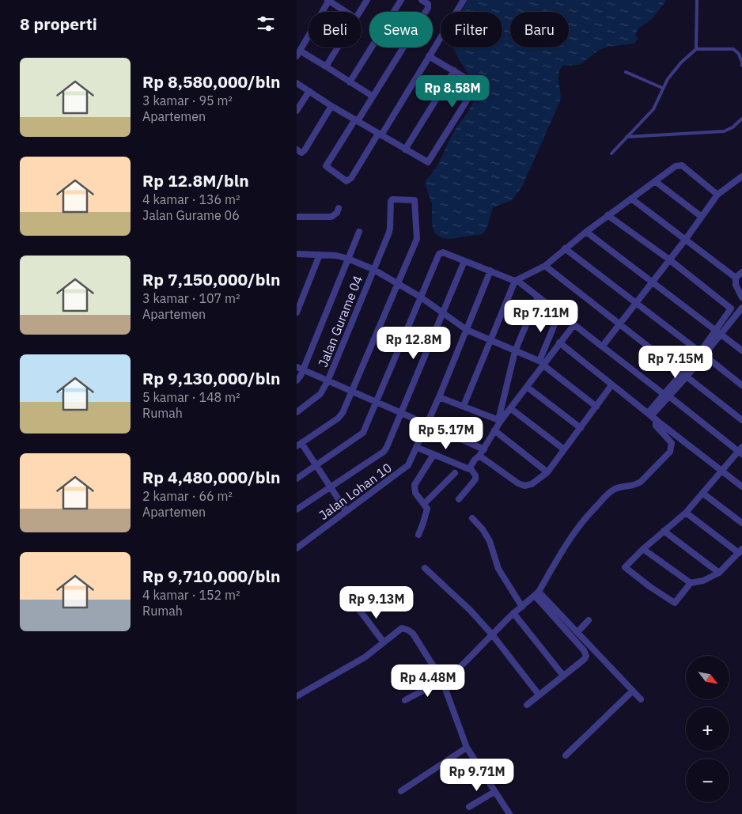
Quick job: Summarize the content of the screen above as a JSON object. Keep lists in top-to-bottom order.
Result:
{
  "streets": {
    "street": ["Jalan Gurame 04", "Jalan Lohan 10"]
  },
  "north": "bottom right",
  "page": {
    "heading": "8 properti",
    "chip": [
      "Beli",
      "Sewa",
      "Filter",
      "Baru"
    ],
    "list": [
      {
        "name": "Rp 8,580,000/bln",
        "note": "3 kamar · 95 m² · Apartemen"
      },
      {
        "name": "Rp 12.8M/bln",
        "note": "4 kamar · 136 m² · Jalan Gurame 06"
      },
      {
        "name": "Rp 7,150,000/bln",
        "note": "3 kamar · 107 m² · Apartemen"
      },
      {
        "name": "Rp 9,130,000/bln",
        "note": "5 kamar · 148 m² · Rumah"
      },
      {
        "name": "Rp 4,480,000/bln",
        "note": "2 kamar · 66 m² · Apartemen"
      },
      {
        "name": "Rp 9,710,000/bln",
        "note": "4 kamar · 152 m² · Rumah"
      }
    ],
    "price": [
      "Rp 8.58M",
      "Rp 7.11M",
      "Rp 12.8M",
      "Rp 7.15M",
      "Rp 5.17M",
      "Rp 9.13M",
      "Rp 4.48M",
      "Rp 9.71M"
    ],
    "map_buttons": ["+", "−"]
  }
}
